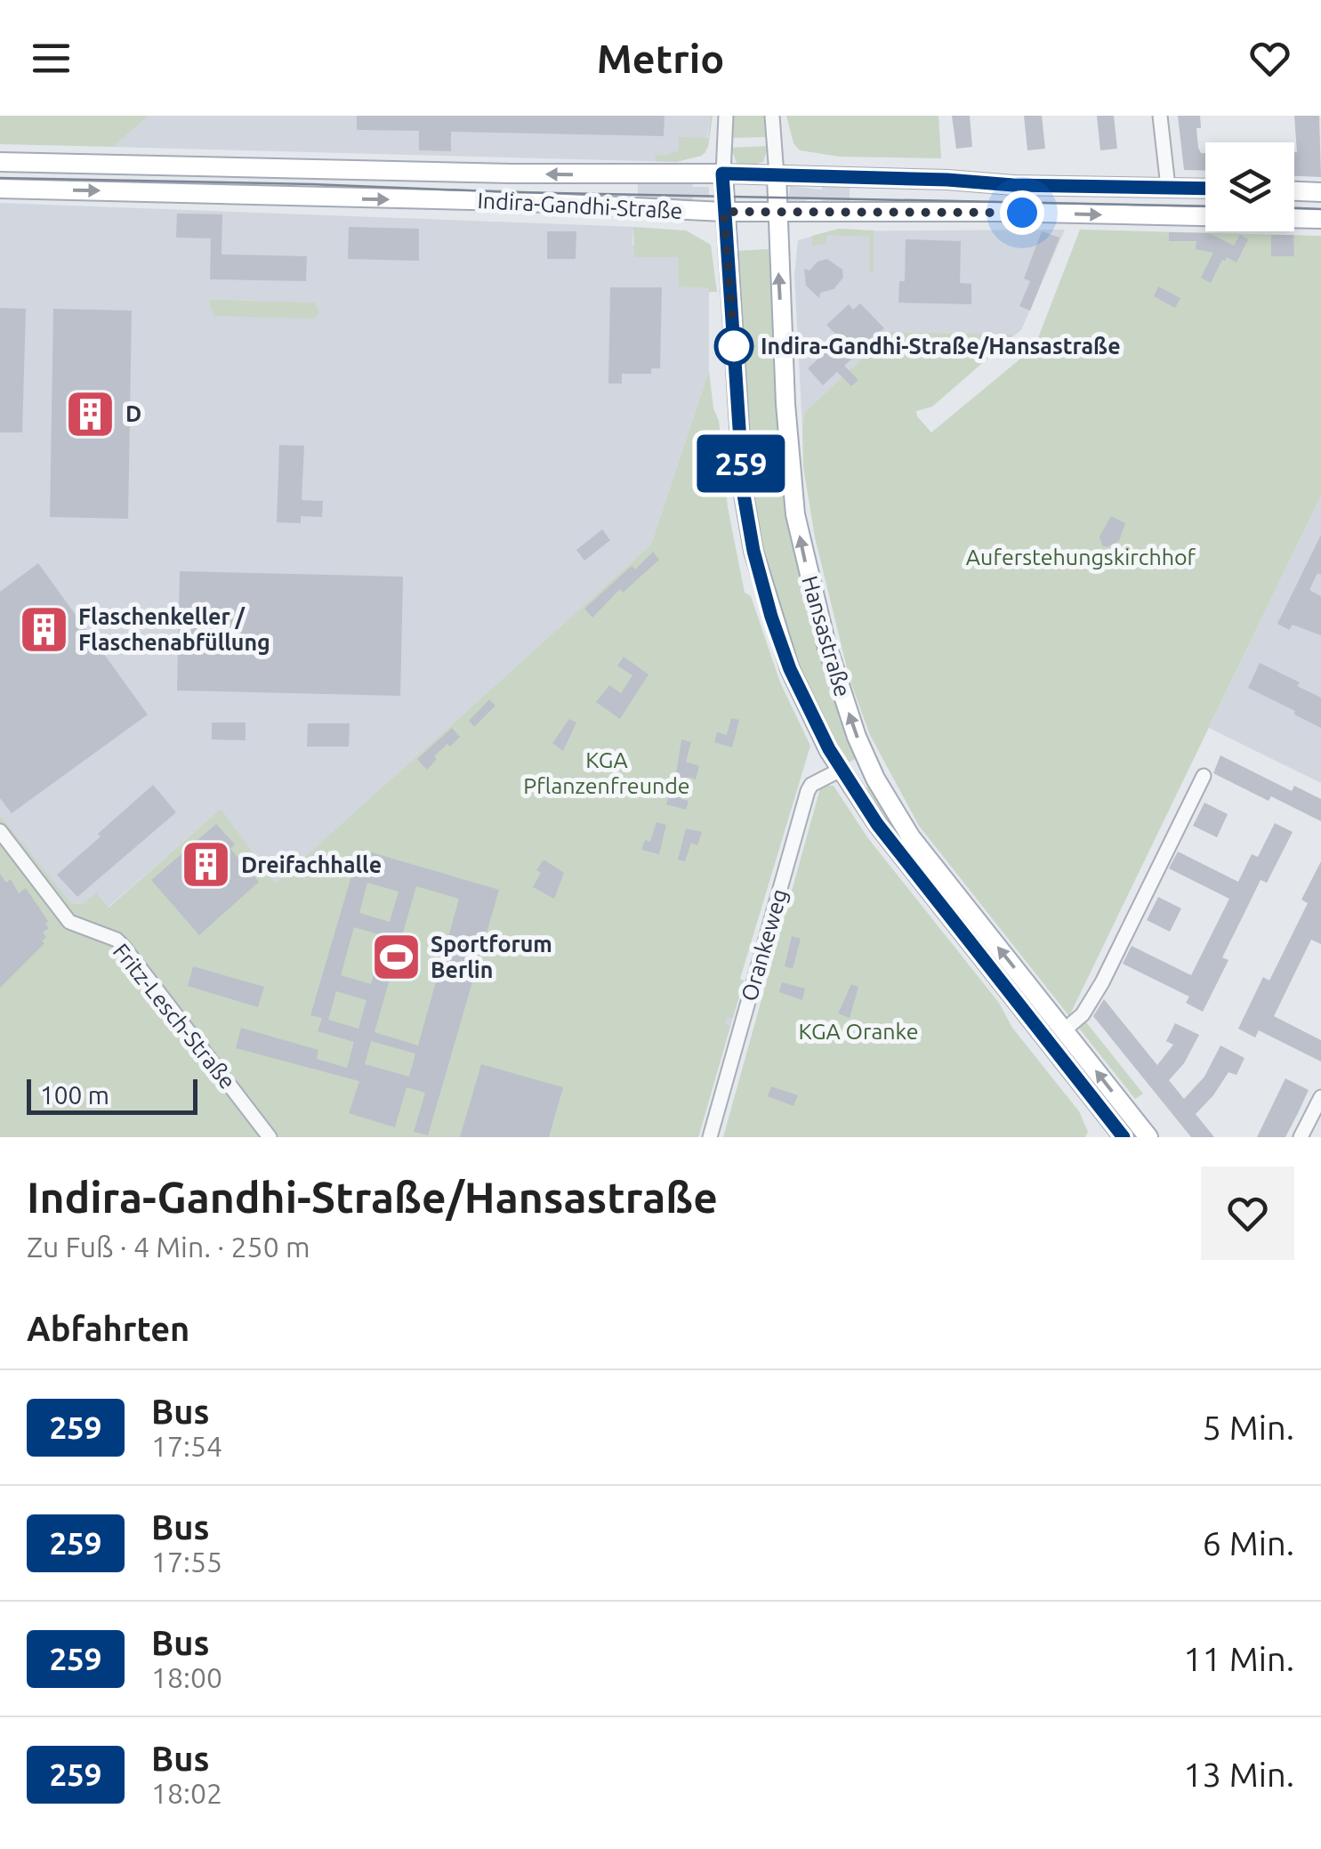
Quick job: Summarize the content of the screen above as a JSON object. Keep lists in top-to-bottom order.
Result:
{
  "streets": {
    "main road": ["Indira-Gandhi-Straße", "Hansastraße"],
    "street": ["Orankeweg", "Fritz-Lesch-Straße"]
  },
  "crossings": [
    ["Indira-Gandhi-Straße", "Hansastraße"],
    ["Hansastraße", "Orankeweg"]
  ],
  "parks": ["Auferstehungskirchhof", "KGA Pflanzenfreunde", "KGA Oranke"],
  "places": {
    "other": ["Indira-Gandhi-Straße/Hansastraße"],
    "building": ["D", "Flaschenkeller / Flaschenabfüllung", "Dreifachhalle"],
    "sports": ["Sportforum Berlin"]
  },
  "lines": ["bus line 259"],
  "scale_bar": "100 m",
  "page": {
    "header": "Metrio",
    "on_map": "259",
    "scale": "100 m",
    "heading": [
      ["Indira-Gandhi-Straße/Hansastraße", "Zu Fuß · 4 Min. · 250 m"],
      "Abfahrten"
    ],
    "list": [
      {
        "mark": "259",
        "name": "Bus",
        "note": "17:54",
        "value": "5 Min."
      },
      {
        "mark": "259",
        "name": "Bus",
        "note": "17:55",
        "value": "6 Min."
      },
      {
        "mark": "259",
        "name": "Bus",
        "note": "18:00",
        "value": "11 Min."
      },
      {
        "mark": "259",
        "name": "Bus",
        "note": "18:02",
        "value": "13 Min."
      }
    ]
  }
}
